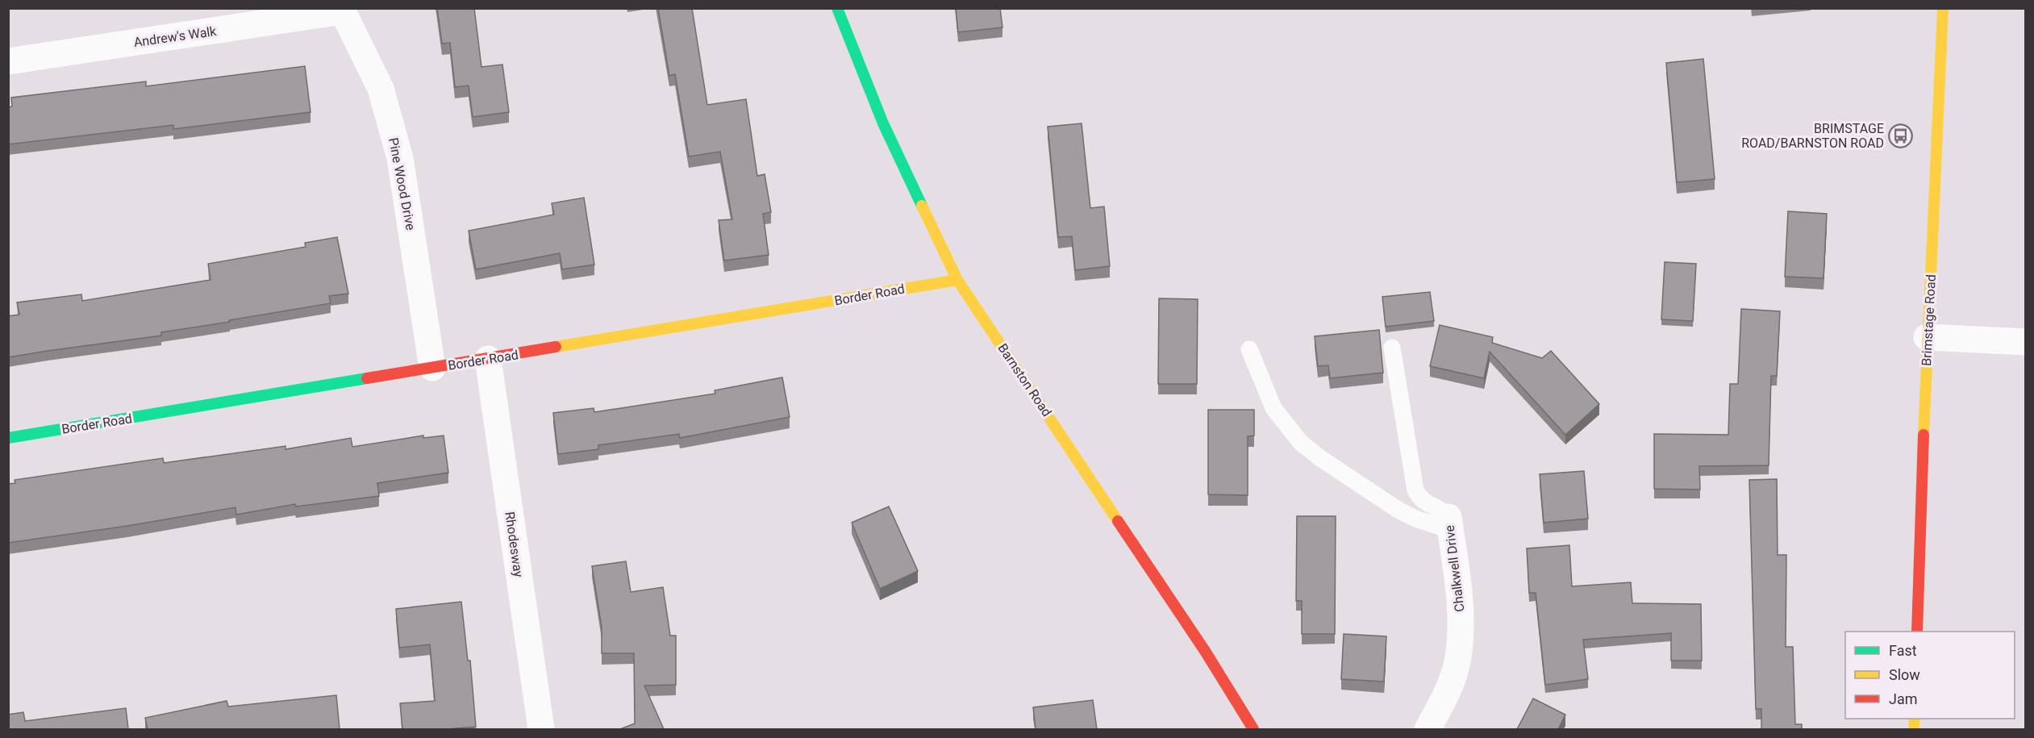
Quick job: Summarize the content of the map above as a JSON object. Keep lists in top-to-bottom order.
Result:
{
  "streets": {
    "main road": ["Border Road", "Brimstage Road", "Barnston Road"],
    "street": [
      "Andrew's Walk",
      "Pine Wood Drive",
      "Rhodesway",
      "Chalkwell Drive"
    ]
  },
  "crossings": [
    ["Andrew's Walk", "Pine Wood Drive"],
    ["Pine Wood Drive", "Border Road"],
    ["Border Road", "Barnston Road"],
    ["Border Road", "Rhodesway"]
  ],
  "places": {
    "bus stop": ["BRIMSTAGE ROAD/BARNSTON ROAD"]
  },
  "legend": ["Fast", "Slow", "Jam"]
}
